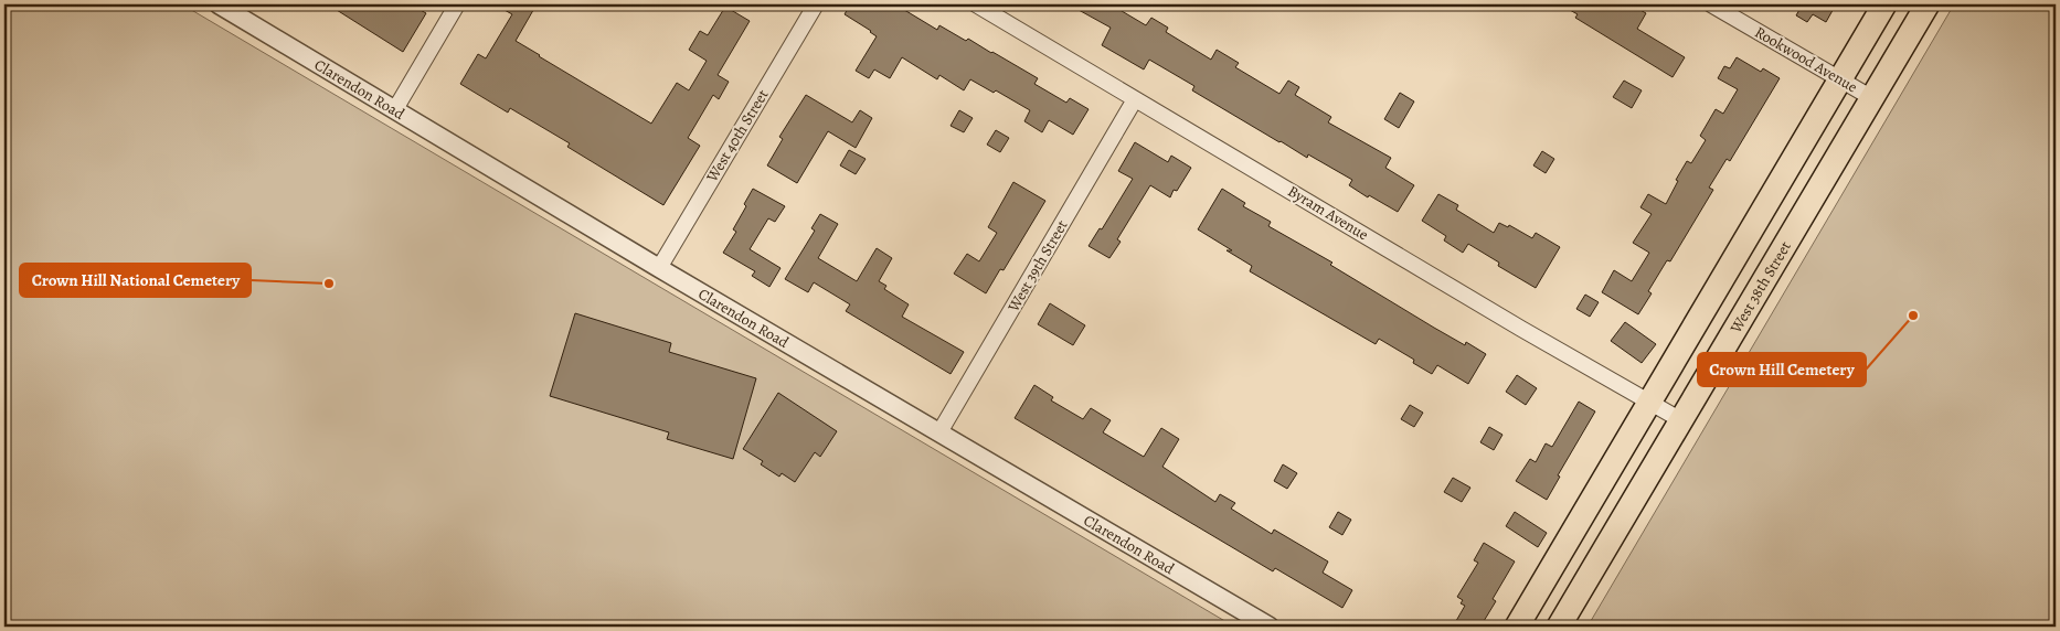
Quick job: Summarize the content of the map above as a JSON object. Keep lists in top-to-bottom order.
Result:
{
  "streets": {
    "main road": ["West 38th Street"],
    "street": [
      "Rookwood Avenue",
      "Clarendon Road",
      "West 40th Street",
      "Byram Avenue",
      "West 39th Street"
    ]
  },
  "crossings": [
    ["Rookwood Avenue", "West 38th Street"],
    ["Clarendon Road", "West 40th Street"],
    ["Clarendon Road", "West 39th Street"],
    ["Byram Avenue", "West 39th Street"],
    ["Byram Avenue", "West 38th Street"]
  ],
  "places": ["Crown Hill National Cemetery", "Crown Hill Cemetery"]
}
